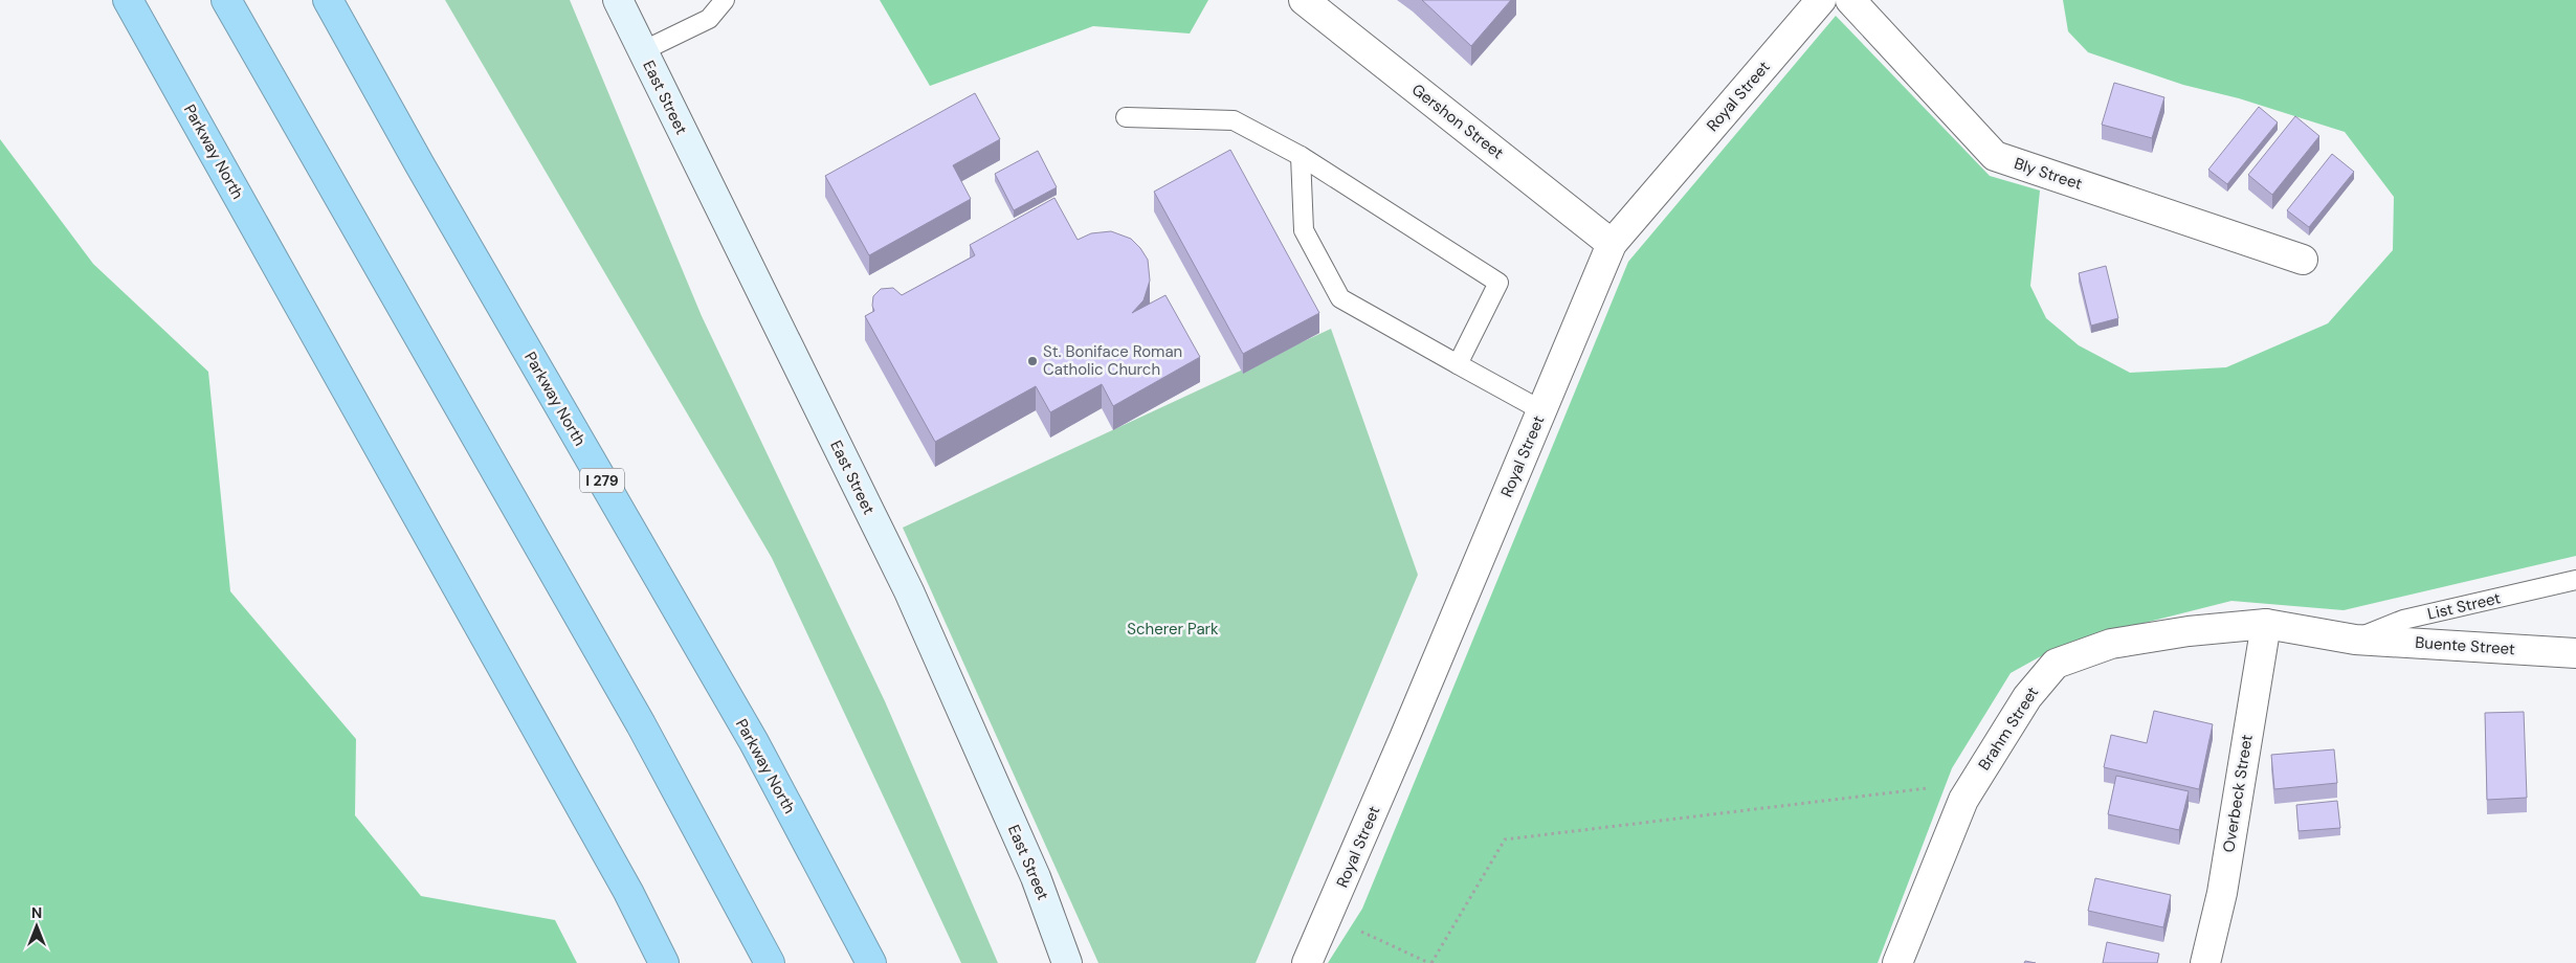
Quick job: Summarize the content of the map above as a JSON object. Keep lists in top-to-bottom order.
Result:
{
  "streets": {
    "highway": ["Parkway North", "I 279"],
    "main road": ["East Street"],
    "street": [
      "Royal Street",
      "Gershon Street",
      "Bly Street",
      "Buente Street",
      "Brahm Street",
      "Overbeck Street"
    ],
    "lane": ["List Street"]
  },
  "crossings": [
    ["Royal Street", "Gershon Street"],
    ["List Street", "Buente Street"],
    ["List Street", "Brahm Street"],
    ["Buente Street", "Brahm Street"],
    ["Brahm Street", "Overbeck Street"]
  ],
  "parks": ["Scherer Park"],
  "places": ["St. Boniface Roman Catholic Church"],
  "north": "top"
}
